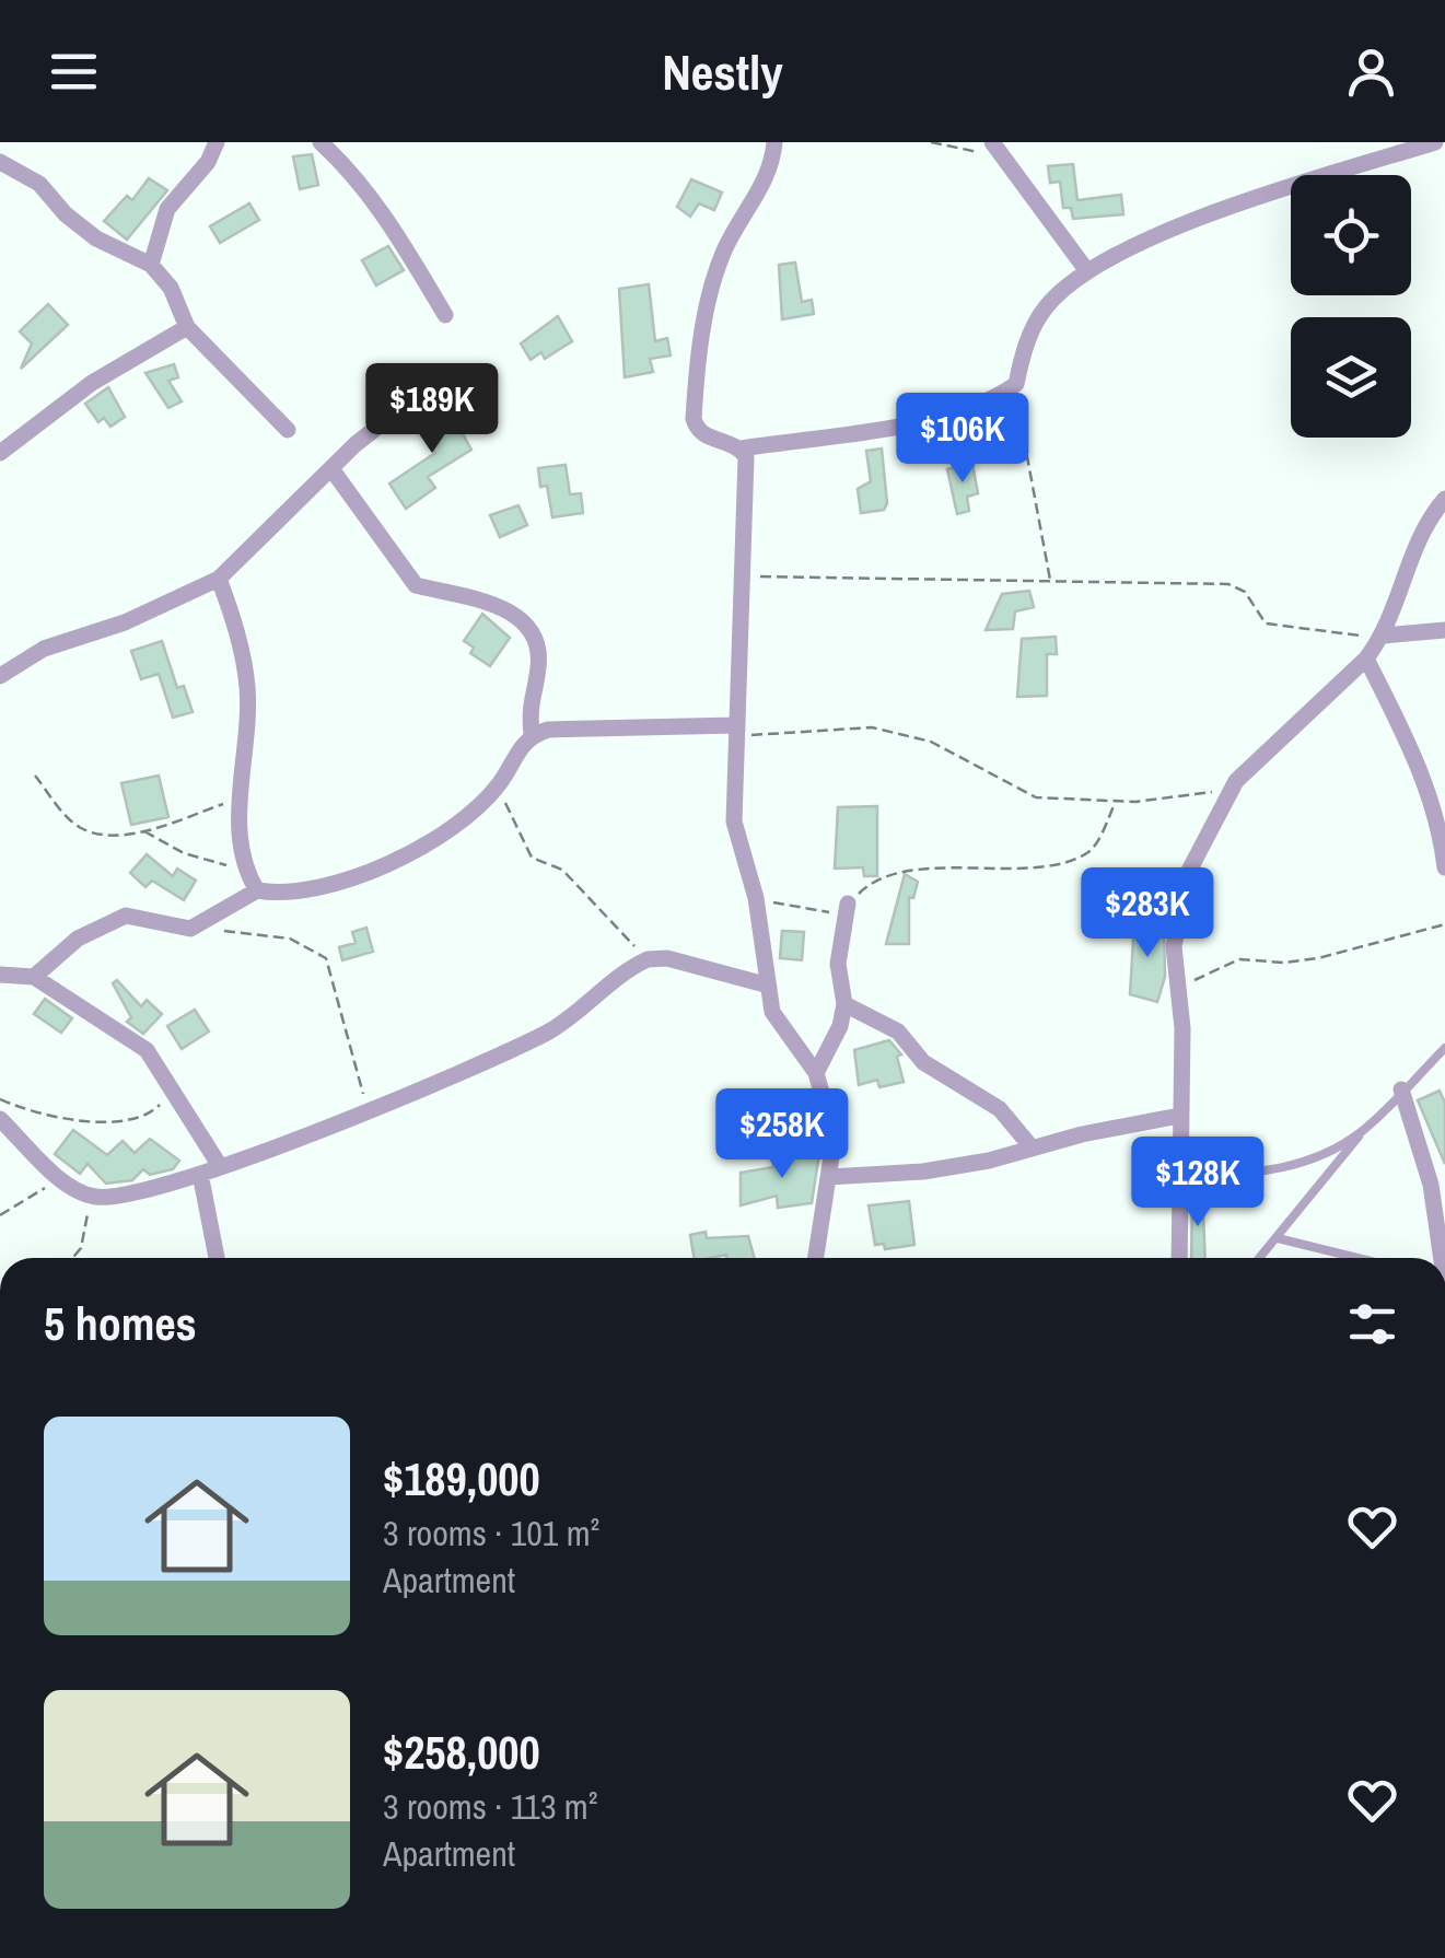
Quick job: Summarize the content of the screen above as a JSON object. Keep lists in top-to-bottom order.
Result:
{
  "page": {
    "header": "Nestly",
    "price": [
      "$189K",
      "$106K",
      "$283K",
      "$258K",
      "$128K"
    ],
    "heading": "5 homes",
    "list": [
      {
        "name": "$189,000",
        "note": "3 rooms · 101 m² · Apartment"
      },
      {
        "name": "$258,000",
        "note": "3 rooms · 113 m² · Apartment"
      }
    ]
  }
}
